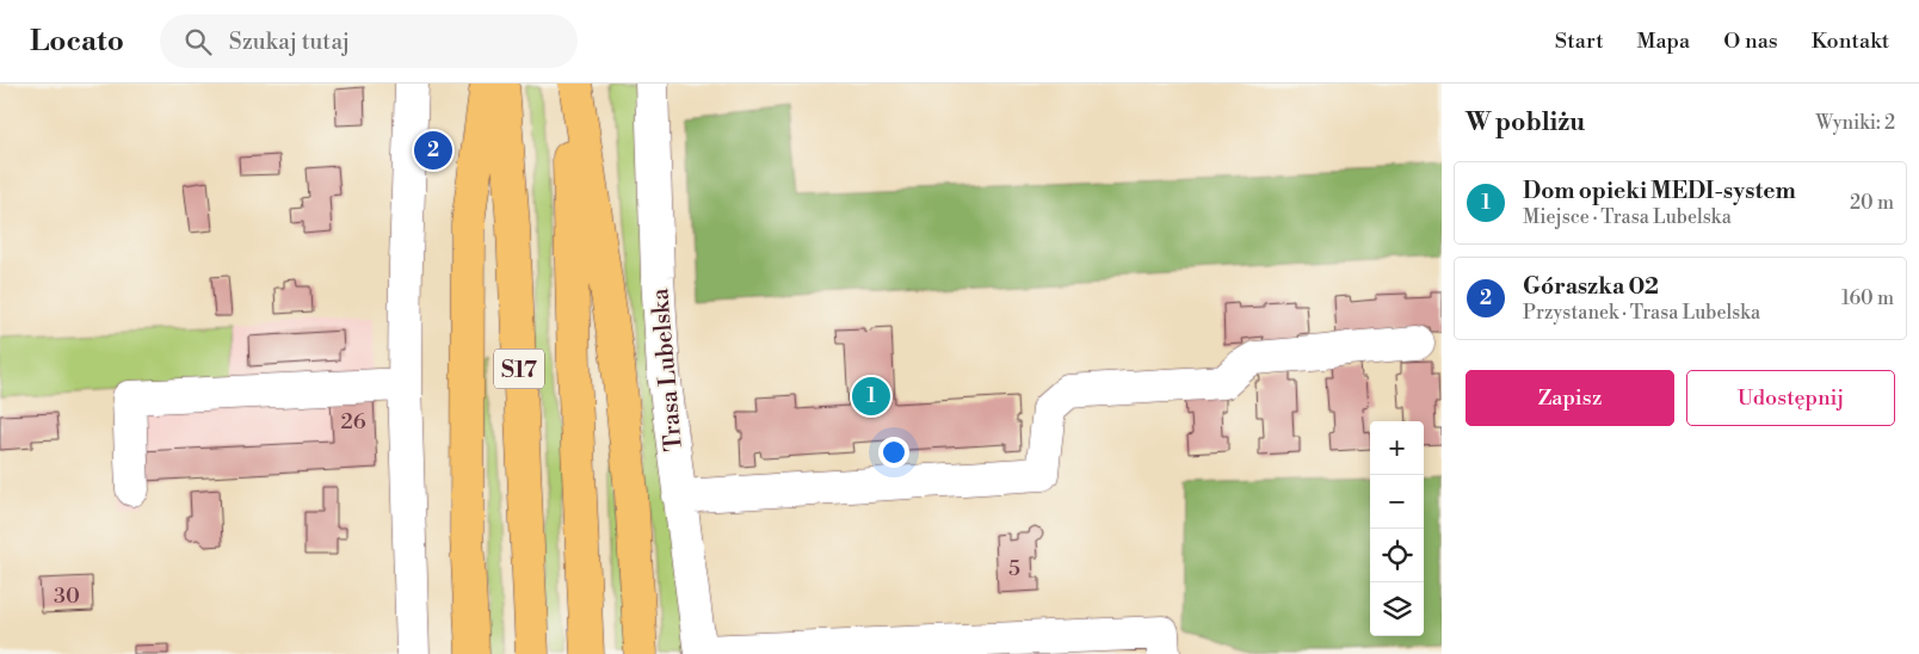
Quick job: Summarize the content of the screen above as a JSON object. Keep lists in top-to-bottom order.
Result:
{
  "streets": {
    "highway": ["S17"],
    "street": ["Trasa Lubelska"]
  },
  "house_numbers": ["26", "5", "30"],
  "page": {
    "header": "Locato",
    "search": "Szukaj tutaj",
    "nav": [
      "Start",
      "Mapa",
      "O nas",
      "Kontakt"
    ],
    "heading": ["W pobliżu", "Wyniki: 2"],
    "pins": ["2", "1"],
    "list": [
      {
        "mark": "1",
        "name": "Dom opieki MEDI-system",
        "note": "Miejsce · Trasa Lubelska",
        "value": "20 m"
      },
      {
        "mark": "2",
        "name": "Góraszka 02",
        "note": "Przystanek · Trasa Lubelska",
        "value": "160 m"
      }
    ],
    "buttons": ["Zapisz", "Udostępnij"],
    "map_buttons": ["+", "−"]
  }
}
